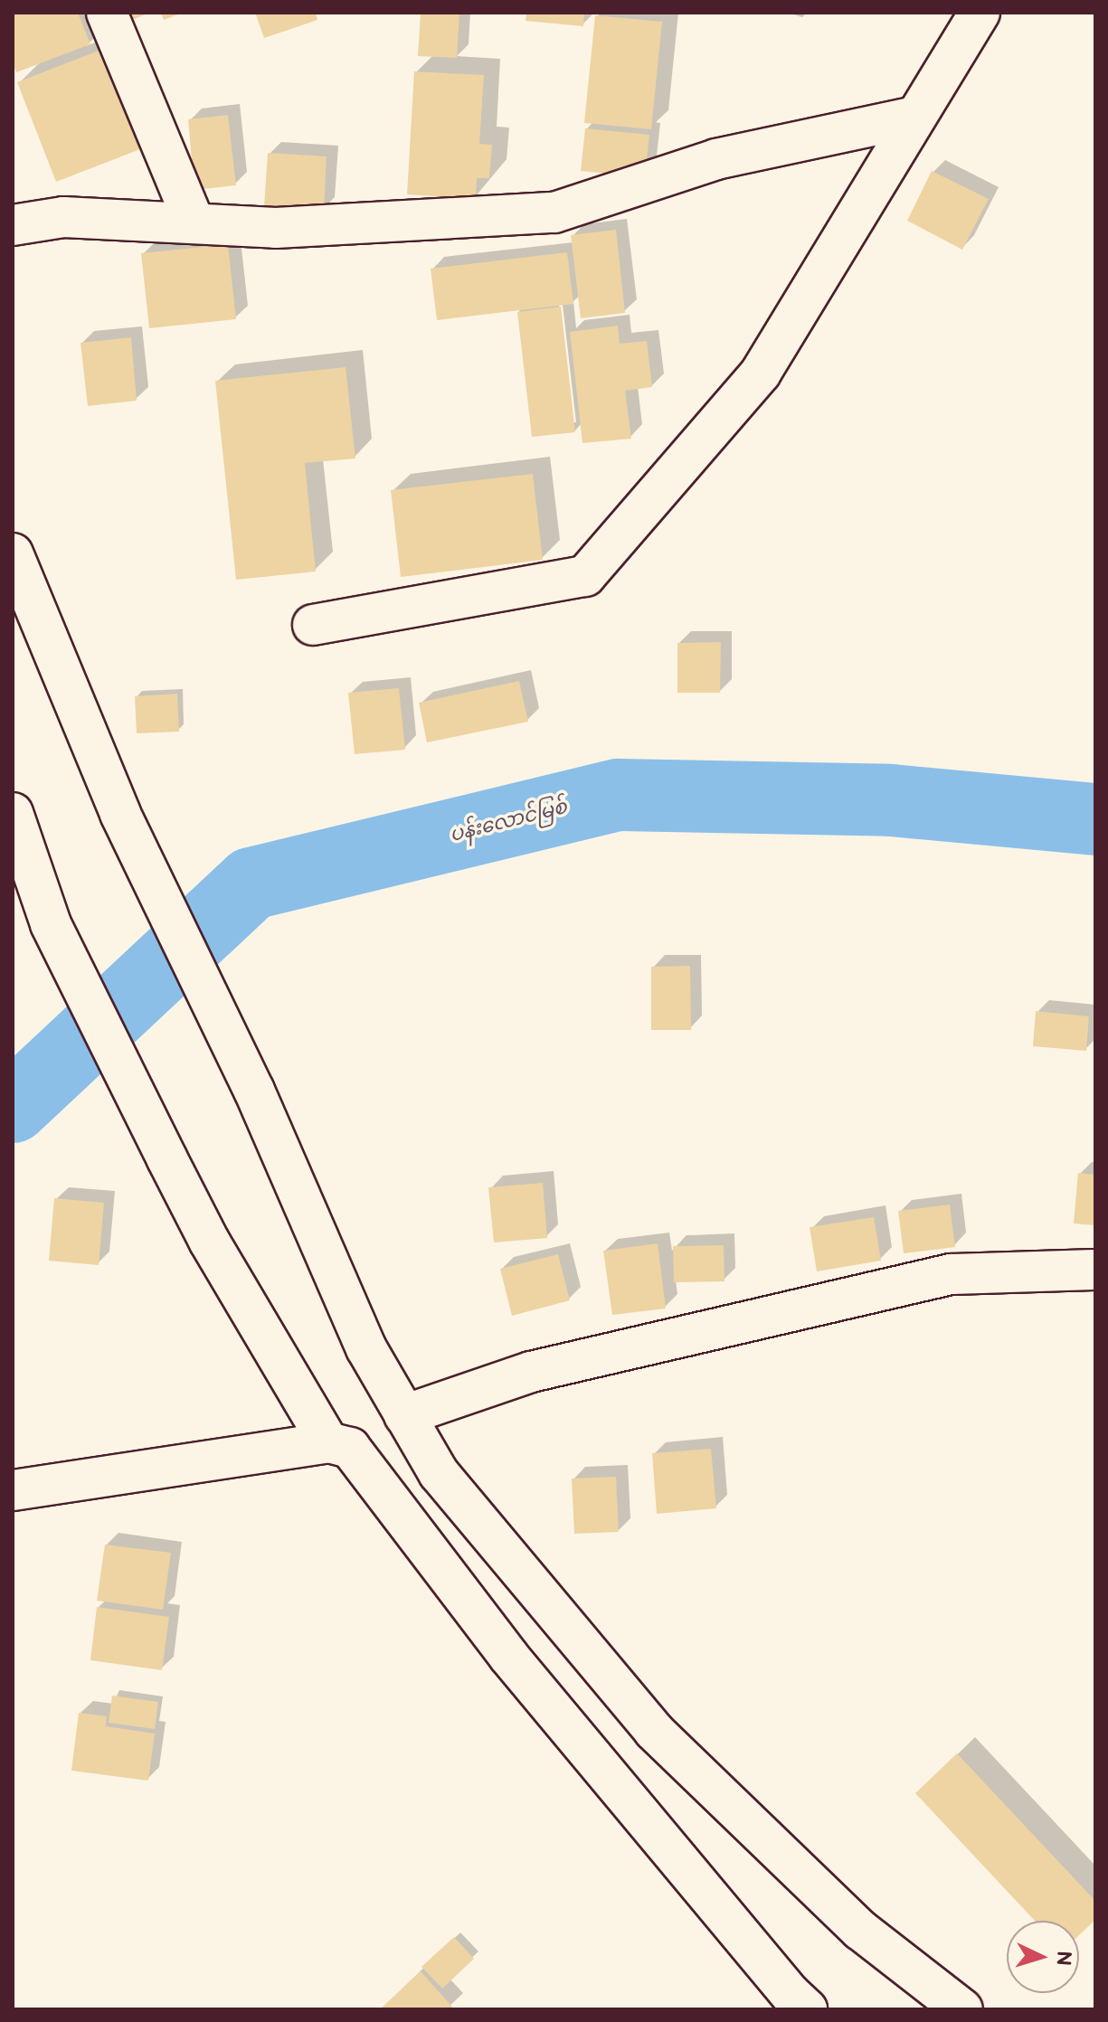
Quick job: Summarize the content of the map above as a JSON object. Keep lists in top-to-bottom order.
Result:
{
  "water": ["ပန်းလောင်မြစ်"],
  "north": "right"
}
